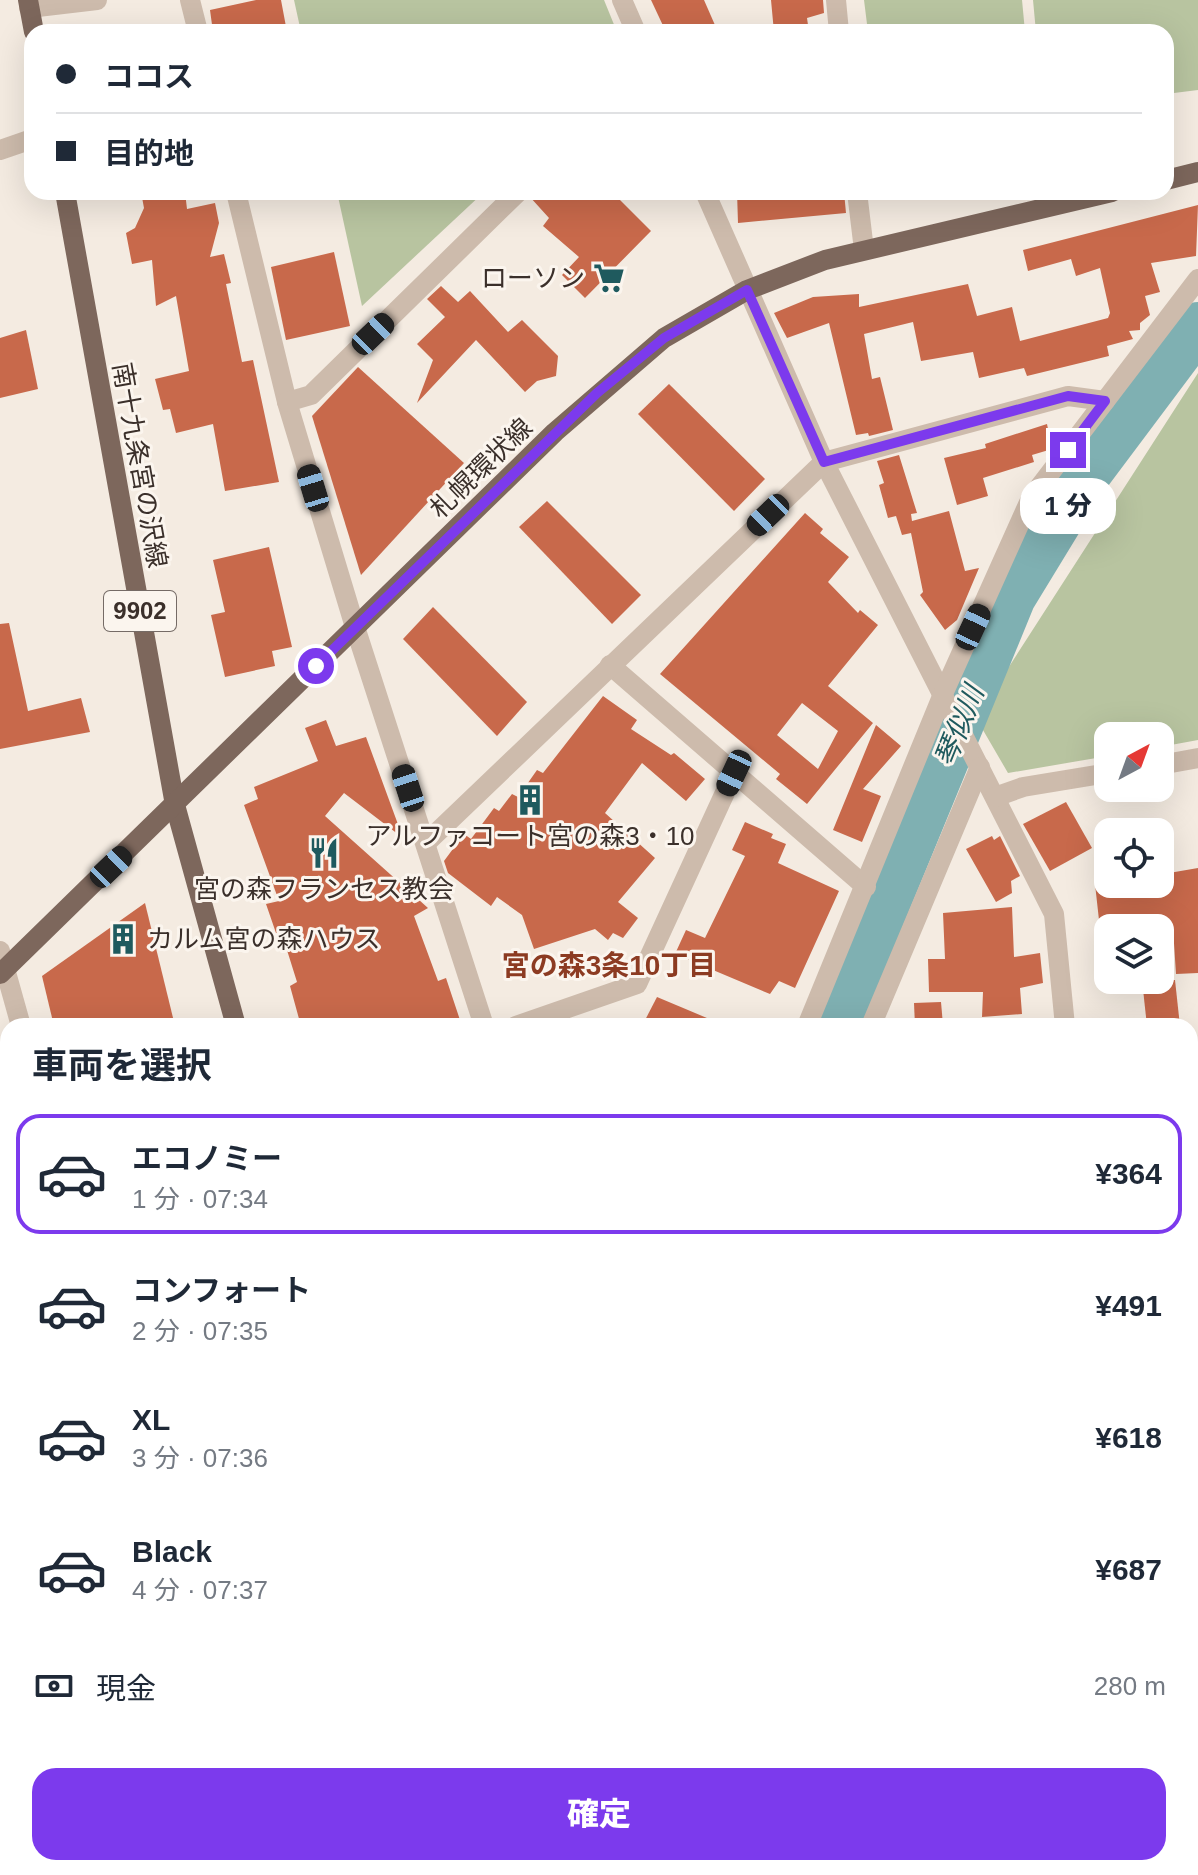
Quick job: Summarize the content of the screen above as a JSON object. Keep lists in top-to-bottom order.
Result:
{
  "streets": {
    "main road": ["南十九条宮の沢線", "札幌環状線", "9902"]
  },
  "crossings": [
    ["南十九条宮の沢線", "札幌環状線"]
  ],
  "districts": ["宮の森3条10丁目"],
  "water": ["琴似川"],
  "places": {
    "supermarket": ["ローソン"],
    "building": ["アルファコート宮の森3・10", "カルム宮の森ハウス"],
    "restaurant": ["宮の森フランセス教会"]
  },
  "north": "top right",
  "page": {
    "banner": ["ココス", "目的地"],
    "bubble": "1 分",
    "heading": "車両を選択",
    "list": [
      {
        "name": "エコノミー",
        "note": "1 分 · 07:34",
        "value": "¥364"
      },
      {
        "name": "コンフォート",
        "note": "2 分 · 07:35",
        "value": "¥491"
      },
      {
        "name": "XL",
        "note": "3 分 · 07:36",
        "value": "¥618"
      },
      {
        "name": "Black",
        "note": "4 分 · 07:37",
        "value": "¥687"
      }
    ],
    "pay": ["現金", "280 m"],
    "buttons": "確定"
  }
}
